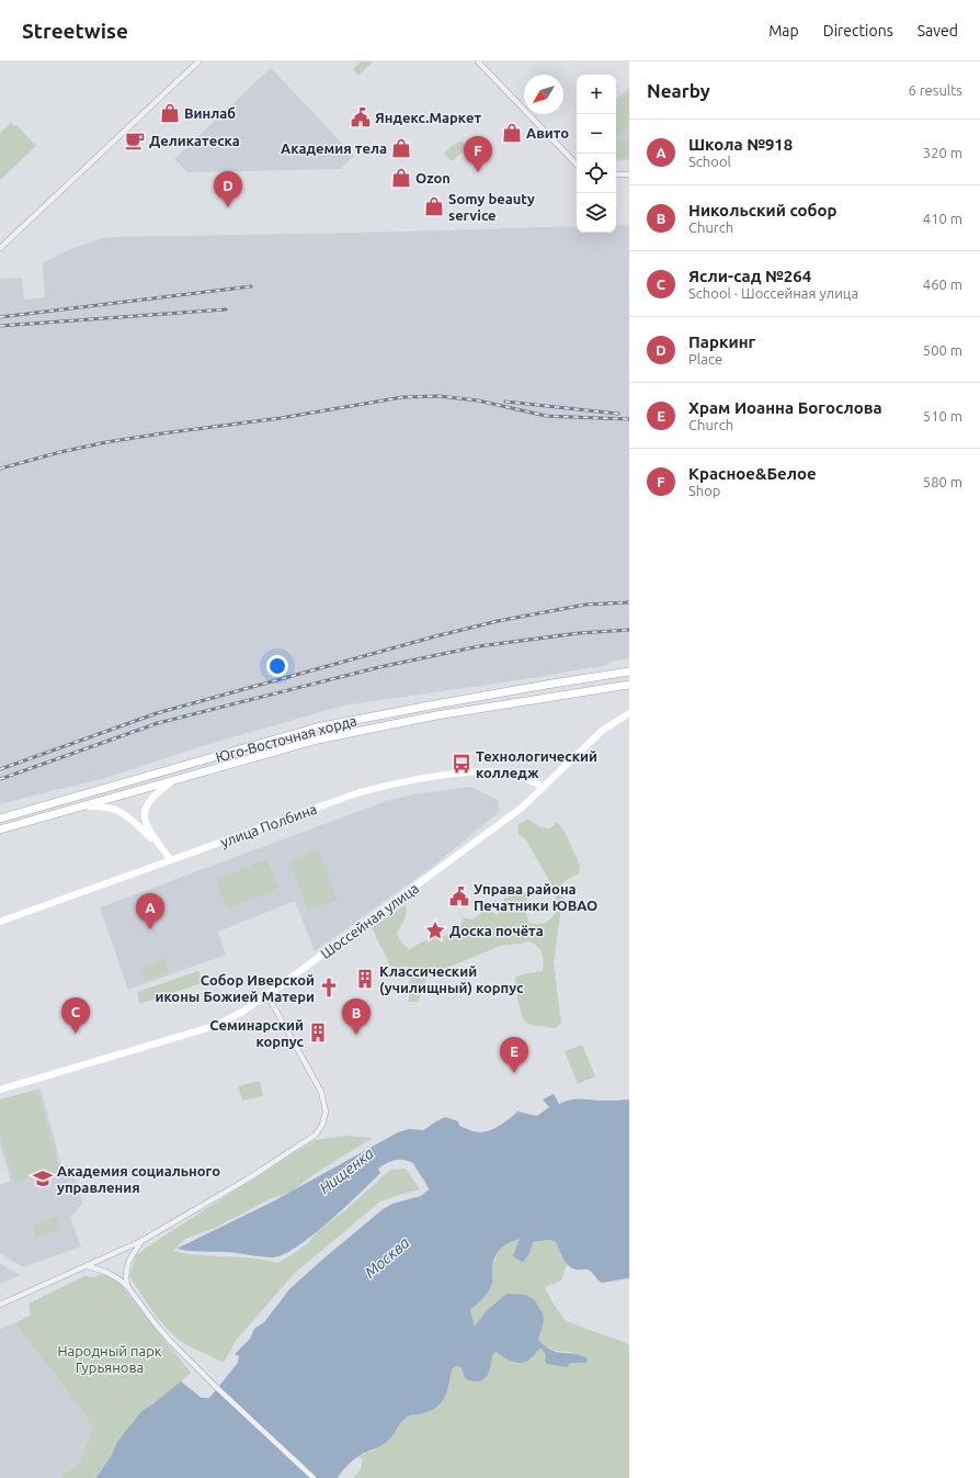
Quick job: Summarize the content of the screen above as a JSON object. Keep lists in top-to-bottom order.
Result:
{
  "streets": {
    "main road": ["Юго-Восточная хорда", "улица Полбина", "Шоссейная улица"]
  },
  "crossings": [
    ["улица Полбина", "Шоссейная улица"]
  ],
  "water": ["Нищенка", "Москва"],
  "parks": ["Народный парк Гурьянова"],
  "places": {
    "shop": [
      "Винлаб",
      "Авито",
      "Академия тела",
      "Ozon",
      "Somy beauty service"
    ],
    "public building": ["Яндекс.Маркет", "Управа района Печатники ЮВАО"],
    "cafe": ["Деликатеска"],
    "bus stop": ["Технологический колледж"],
    "place": ["Доска почёта"],
    "building": ["Классический (училищный) корпус", "Семинарский корпус"],
    "church": ["Собор Иверской иконы Божией Матери"],
    "school or university": ["Академия социального управления"]
  },
  "north": "bottom left",
  "page": {
    "header": "Streetwise",
    "nav": ["Map", "Directions", "Saved"],
    "heading": ["Nearby", "6 results"],
    "map_buttons": ["+", "−"],
    "list": [
      {
        "mark": "A",
        "name": "Школа №918",
        "note": "School",
        "value": "320 m"
      },
      {
        "mark": "B",
        "name": "Никольский собор",
        "note": "Church",
        "value": "410 m"
      },
      {
        "mark": "C",
        "name": "Ясли-сад №264",
        "note": "School · Шоссейная улица",
        "value": "460 m"
      },
      {
        "mark": "D",
        "name": "Паркинг",
        "note": "Place",
        "value": "500 m"
      },
      {
        "mark": "E",
        "name": "Храм Иоанна Богослова",
        "note": "Church",
        "value": "510 m"
      },
      {
        "mark": "F",
        "name": "Красное&Белое",
        "note": "Shop",
        "value": "580 m"
      }
    ],
    "pins": [
      "F",
      "D",
      "A",
      "C",
      "B",
      "E"
    ]
  }
}
